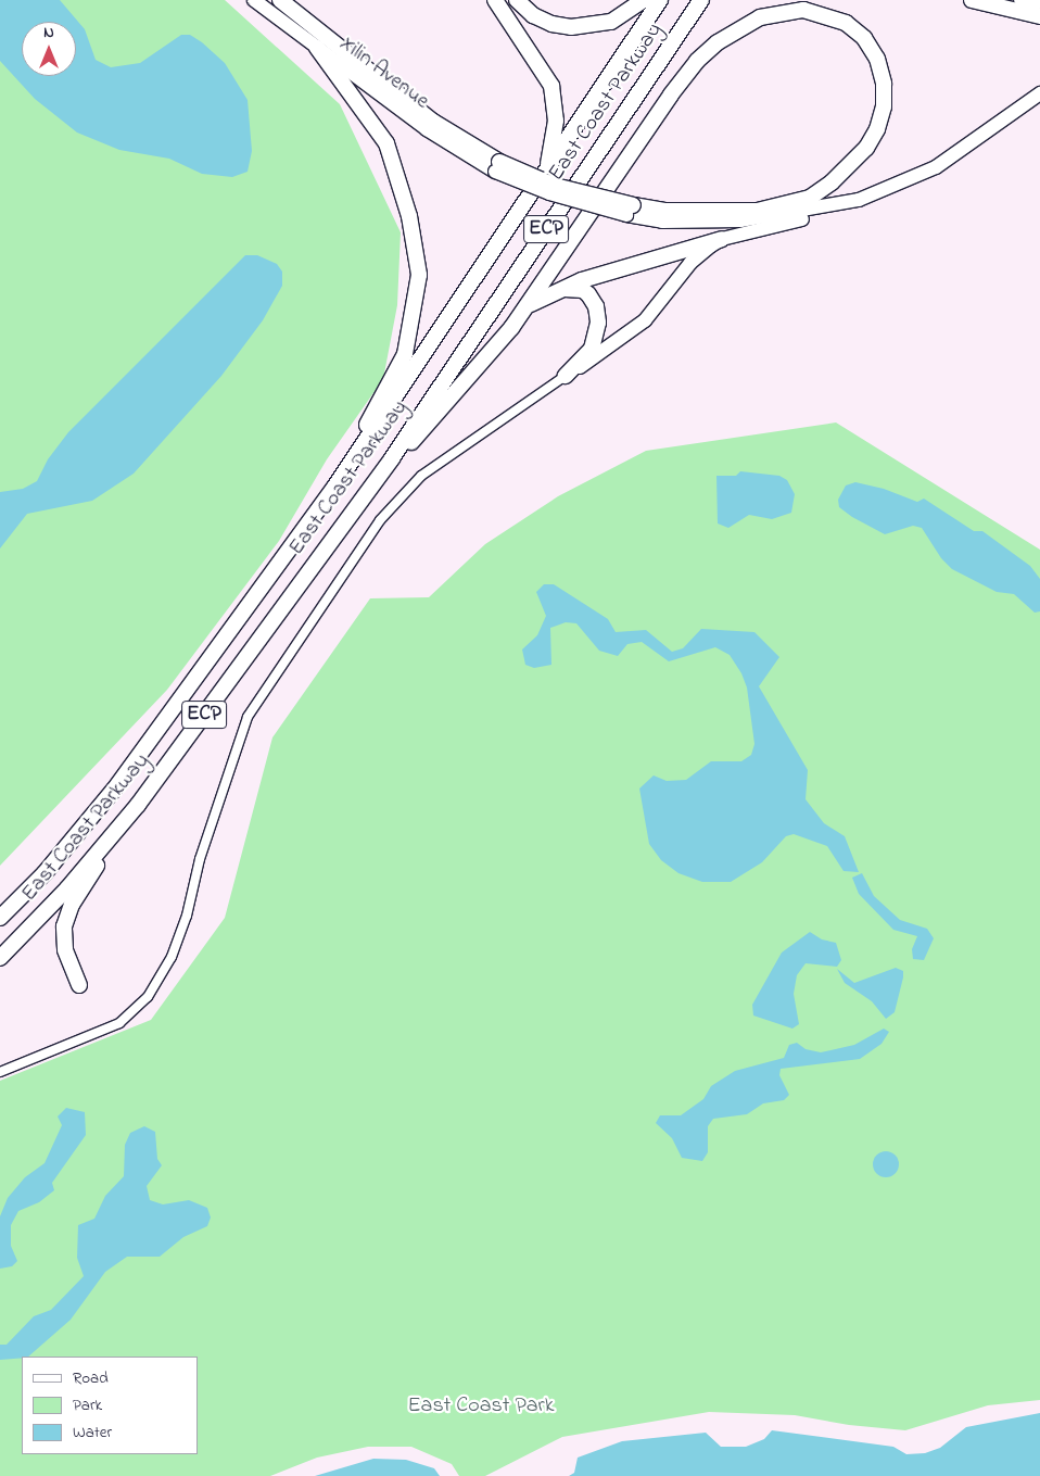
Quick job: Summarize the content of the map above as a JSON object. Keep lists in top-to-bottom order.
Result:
{
  "streets": {
    "highway": ["East Coast Parkway", "ECP"],
    "main road": ["Xilin Avenue"]
  },
  "parks": ["East Coast Park"],
  "legend": ["Road", "Park", "Water"],
  "north": "top"
}
